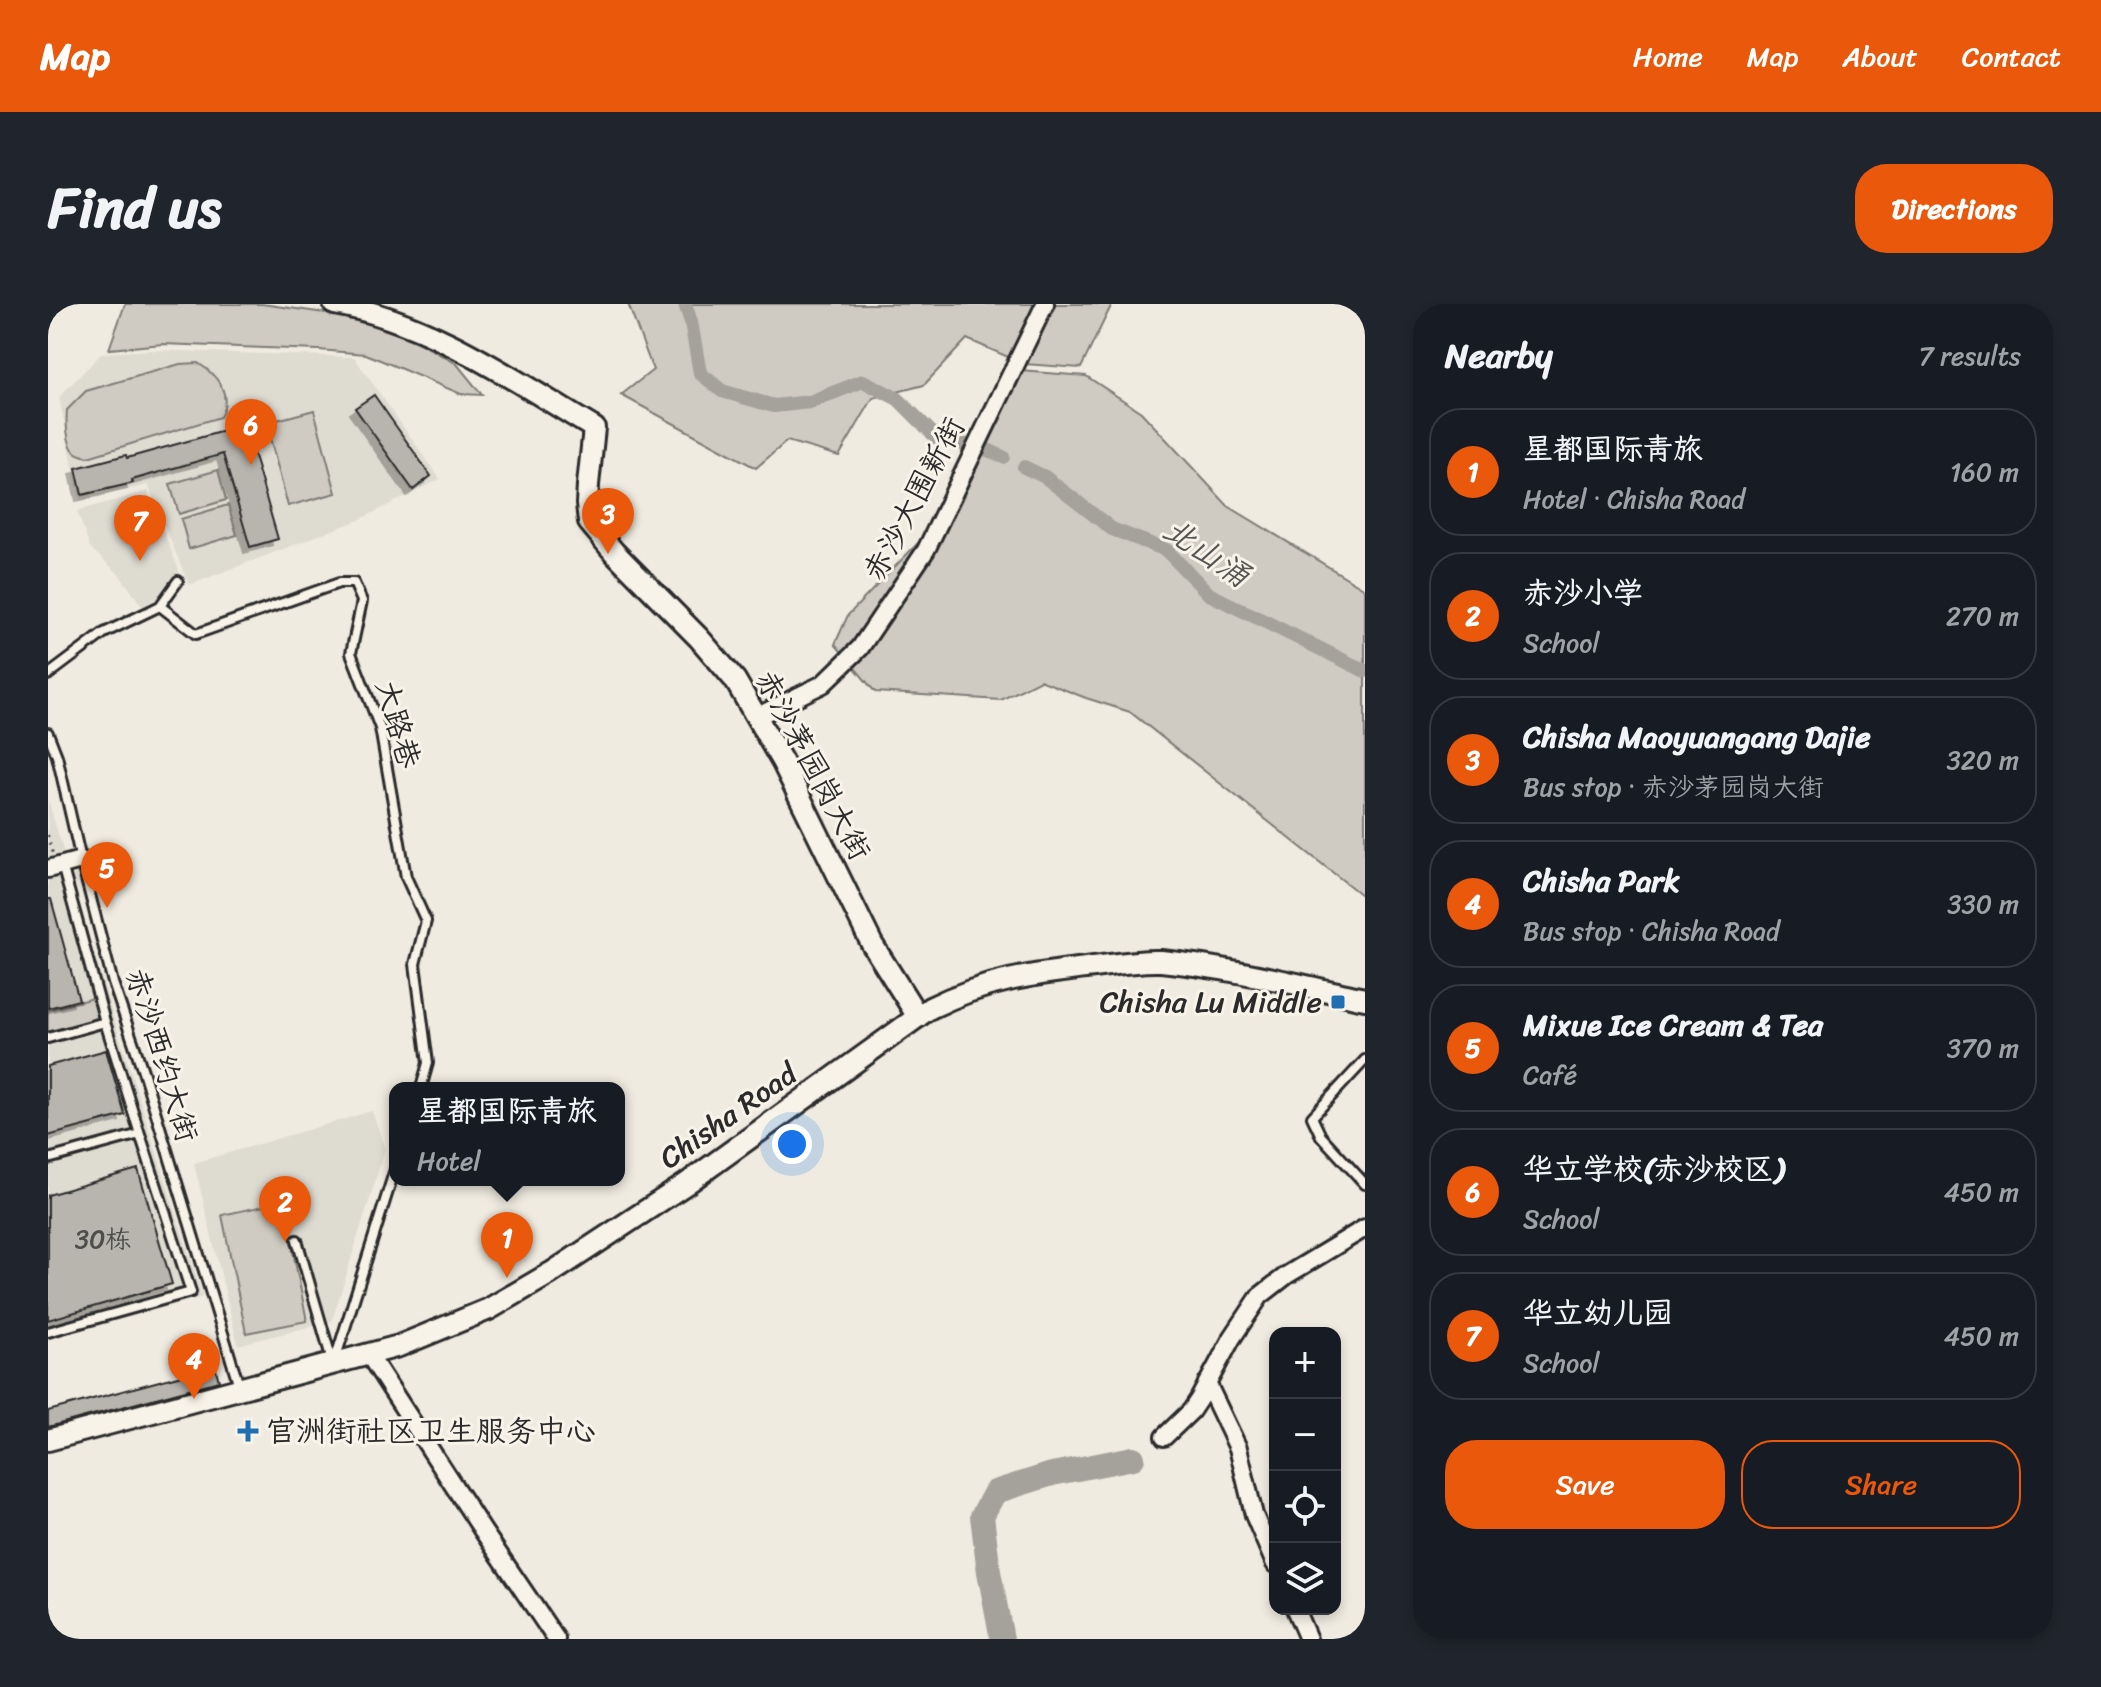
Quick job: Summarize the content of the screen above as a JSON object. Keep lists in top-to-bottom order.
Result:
{
  "streets": {
    "street": ["赤沙大围新街", "赤沙茅园岗大街", "Chisha Road"],
    "lane": ["大路巷", "赤沙西约大街"]
  },
  "crossings": [
    ["赤沙大围新街", "赤沙茅园岗大街"],
    ["赤沙茅园岗大街", "Chisha Road"],
    ["赤沙西约大街", "Chisha Road"]
  ],
  "water": ["北山涌"],
  "places": {
    "transit": ["Chisha Lu Middle"],
    "health": ["官洲街社区卫生服务中心"]
  },
  "house_numbers": ["30栋"],
  "page": {
    "header": "Map",
    "nav": [
      "Home",
      "Map",
      "About",
      "Contact"
    ],
    "title": "Find us",
    "buttons": [
      "Directions",
      ["Save", "Share"]
    ],
    "heading": ["Nearby", "7 results"],
    "pins": [
      "6",
      "3",
      "7",
      "5",
      "2",
      "1",
      "4"
    ],
    "list": [
      {
        "mark": "1",
        "name": "星都国际青旅",
        "note": "Hotel · Chisha Road",
        "value": "160 m"
      },
      {
        "mark": "2",
        "name": "赤沙小学",
        "note": "School",
        "value": "270 m"
      },
      {
        "mark": "3",
        "name": "Chisha Maoyuangang Dajie",
        "note": "Bus stop · 赤沙茅园岗大街",
        "value": "320 m"
      },
      {
        "mark": "4",
        "name": "Chisha Park",
        "note": "Bus stop · Chisha Road",
        "value": "330 m"
      },
      {
        "mark": "5",
        "name": "Mixue Ice Cream & Tea",
        "note": "Café",
        "value": "370 m"
      },
      {
        "mark": "6",
        "name": "华立学校(赤沙校区)",
        "note": "School",
        "value": "450 m"
      },
      {
        "mark": "7",
        "name": "华立幼儿园",
        "note": "School",
        "value": "450 m"
      }
    ],
    "popup": ["星都国际青旅", "Hotel"],
    "map_buttons": ["+", "−"]
  }
}
